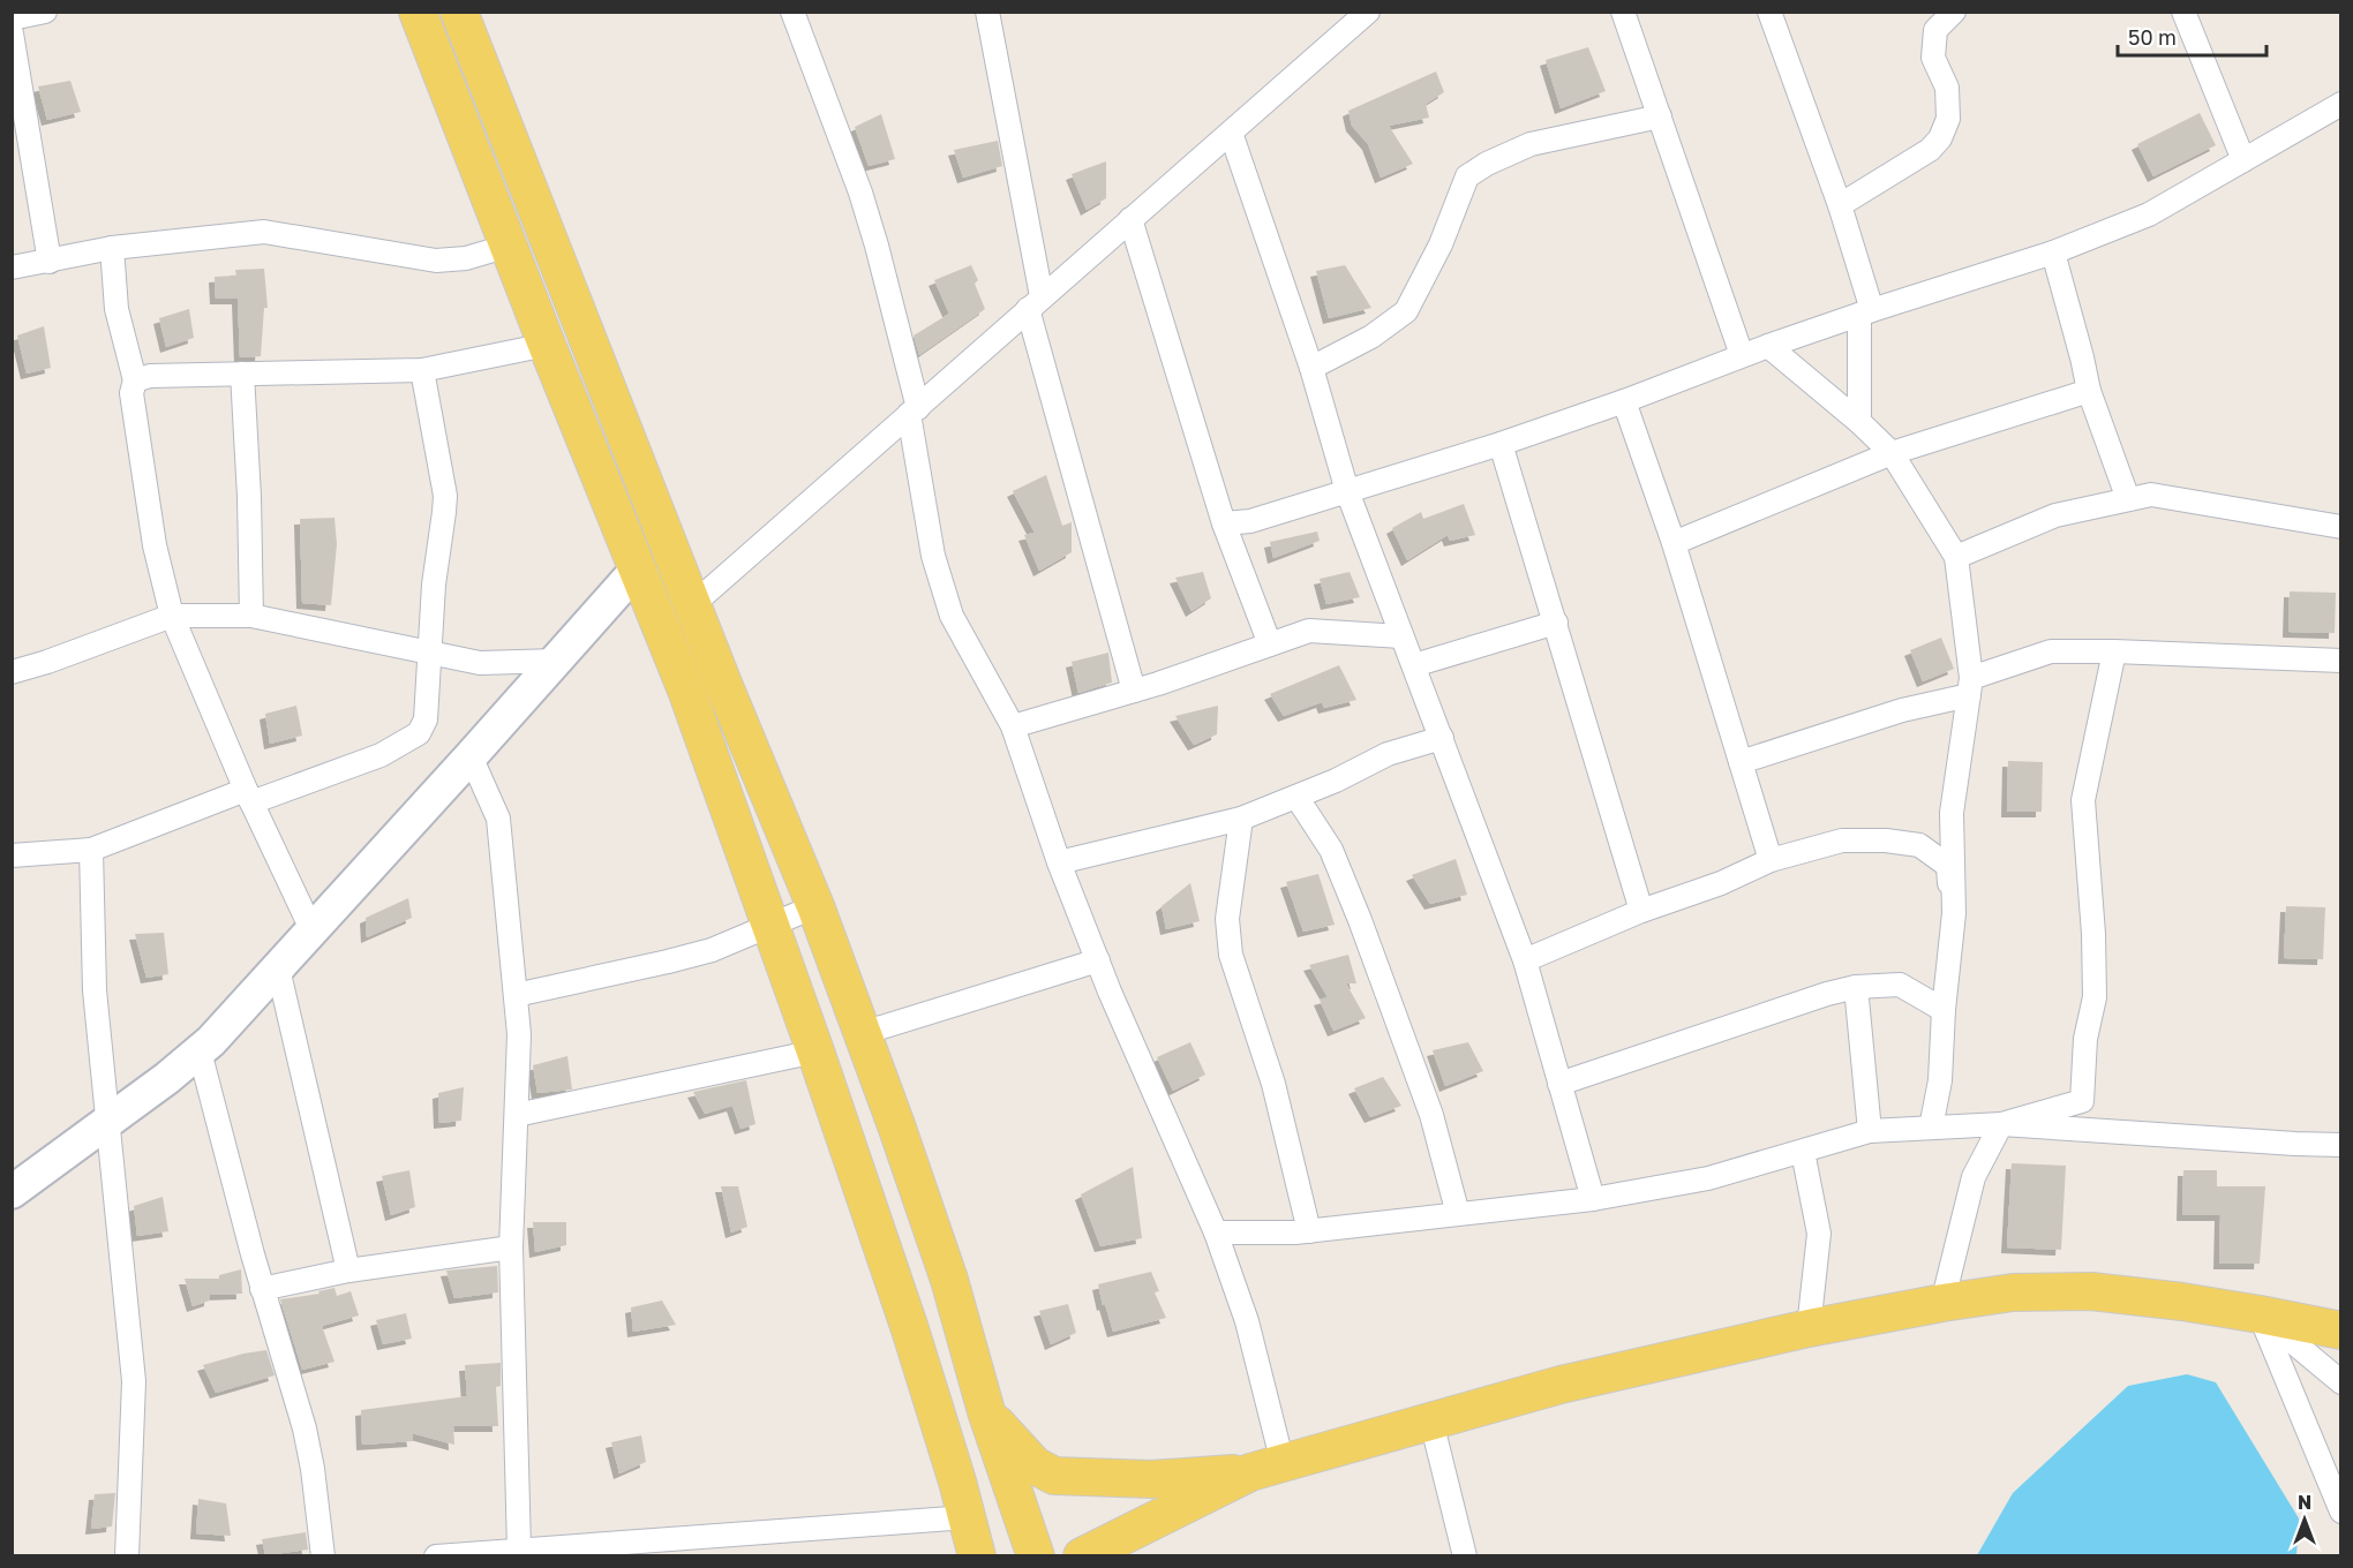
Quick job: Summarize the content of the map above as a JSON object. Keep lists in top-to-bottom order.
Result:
{
  "scale_bar": "50 m",
  "north": "top"
}
